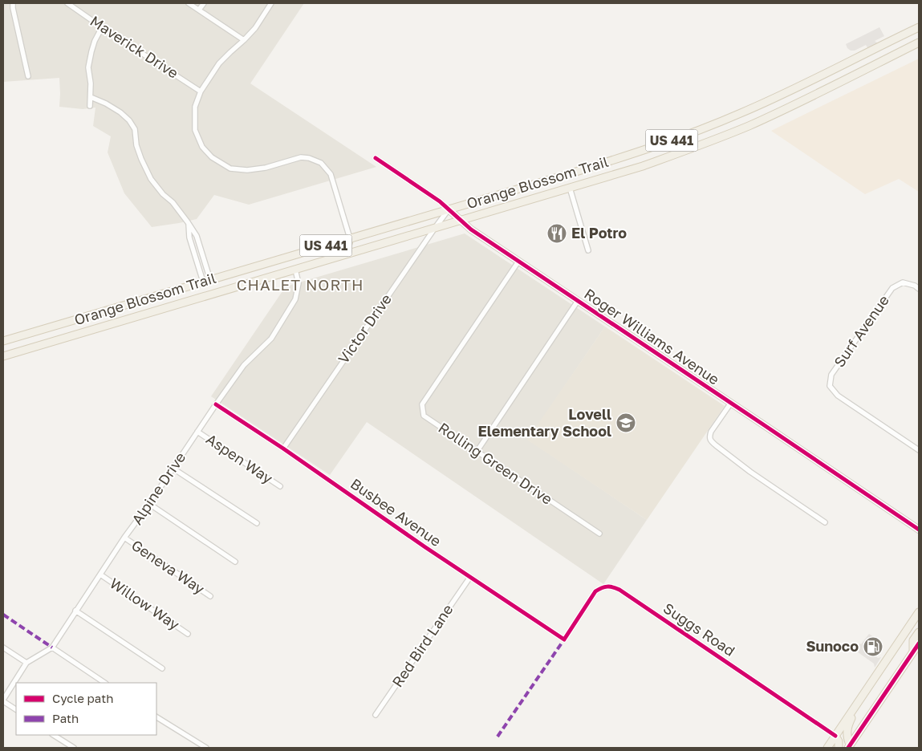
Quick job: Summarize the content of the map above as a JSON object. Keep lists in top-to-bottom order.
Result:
{
  "streets": {
    "main road": ["US 441", "Orange Blossom Trail"],
    "street": [
      "Maverick Drive",
      "Victor Drive",
      "Surf Avenue",
      "Roger Williams Avenue",
      "Aspen Way",
      "Rolling Green Drive",
      "Alpine Drive",
      "Busbee Avenue",
      "Geneva Way",
      "Willow Way",
      "Suggs Road",
      "Red Bird Lane"
    ]
  },
  "crossings": [
    ["Orange Blossom Trail", "Victor Drive"],
    ["Orange Blossom Trail", "Roger Williams Avenue"],
    ["Orange Blossom Trail", "Alpine Drive"],
    ["Victor Drive", "Roger Williams Avenue"],
    ["Victor Drive", "Busbee Avenue"],
    ["Roger Williams Avenue", "Rolling Green Drive"],
    ["Aspen Way", "Alpine Drive"],
    ["Alpine Drive", "Busbee Avenue"],
    ["Alpine Drive", "Geneva Way"],
    ["Alpine Drive", "Willow Way"],
    ["Busbee Avenue", "Suggs Road"],
    ["Busbee Avenue", "Red Bird Lane"]
  ],
  "districts": ["CHALET NORTH"],
  "places": {
    "restaurant": ["El Potro"],
    "school or university": ["Lovell Elementary School"],
    "fuel station": ["Sunoco"]
  },
  "legend": ["Cycle path", "Path"]
}
